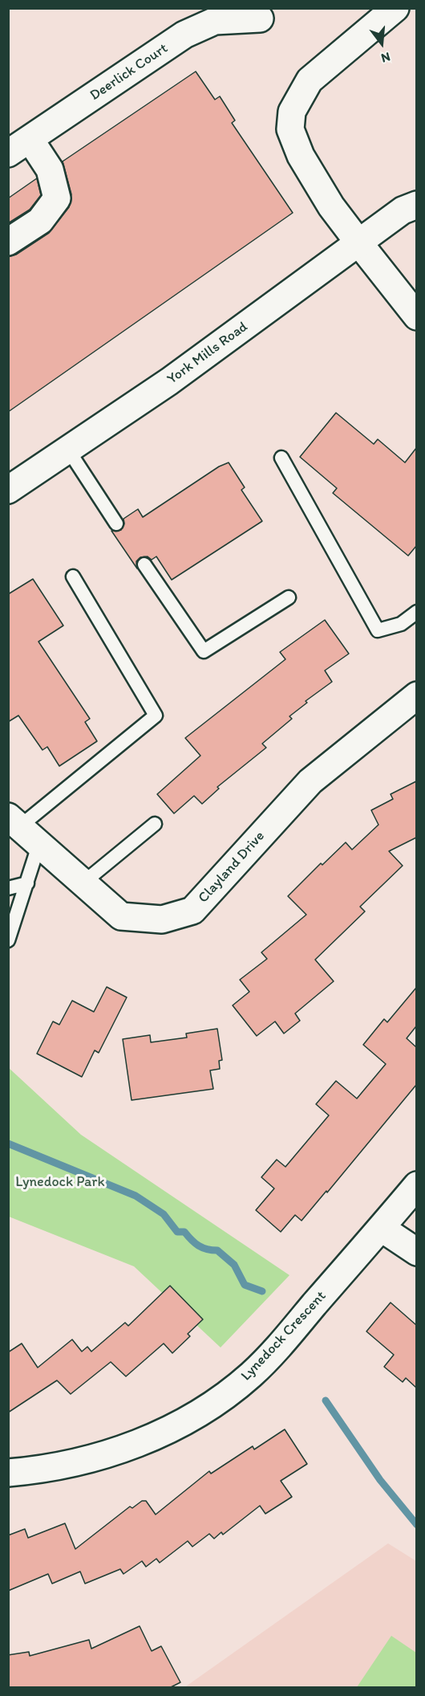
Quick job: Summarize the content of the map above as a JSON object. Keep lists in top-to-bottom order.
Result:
{
  "streets": {
    "street": [
      "Deerlick Court",
      "York Mills Road",
      "Clayland Drive",
      "Lynedock Crescent"
    ]
  },
  "parks": ["Lynedock Park"],
  "north": "bottom"
}
